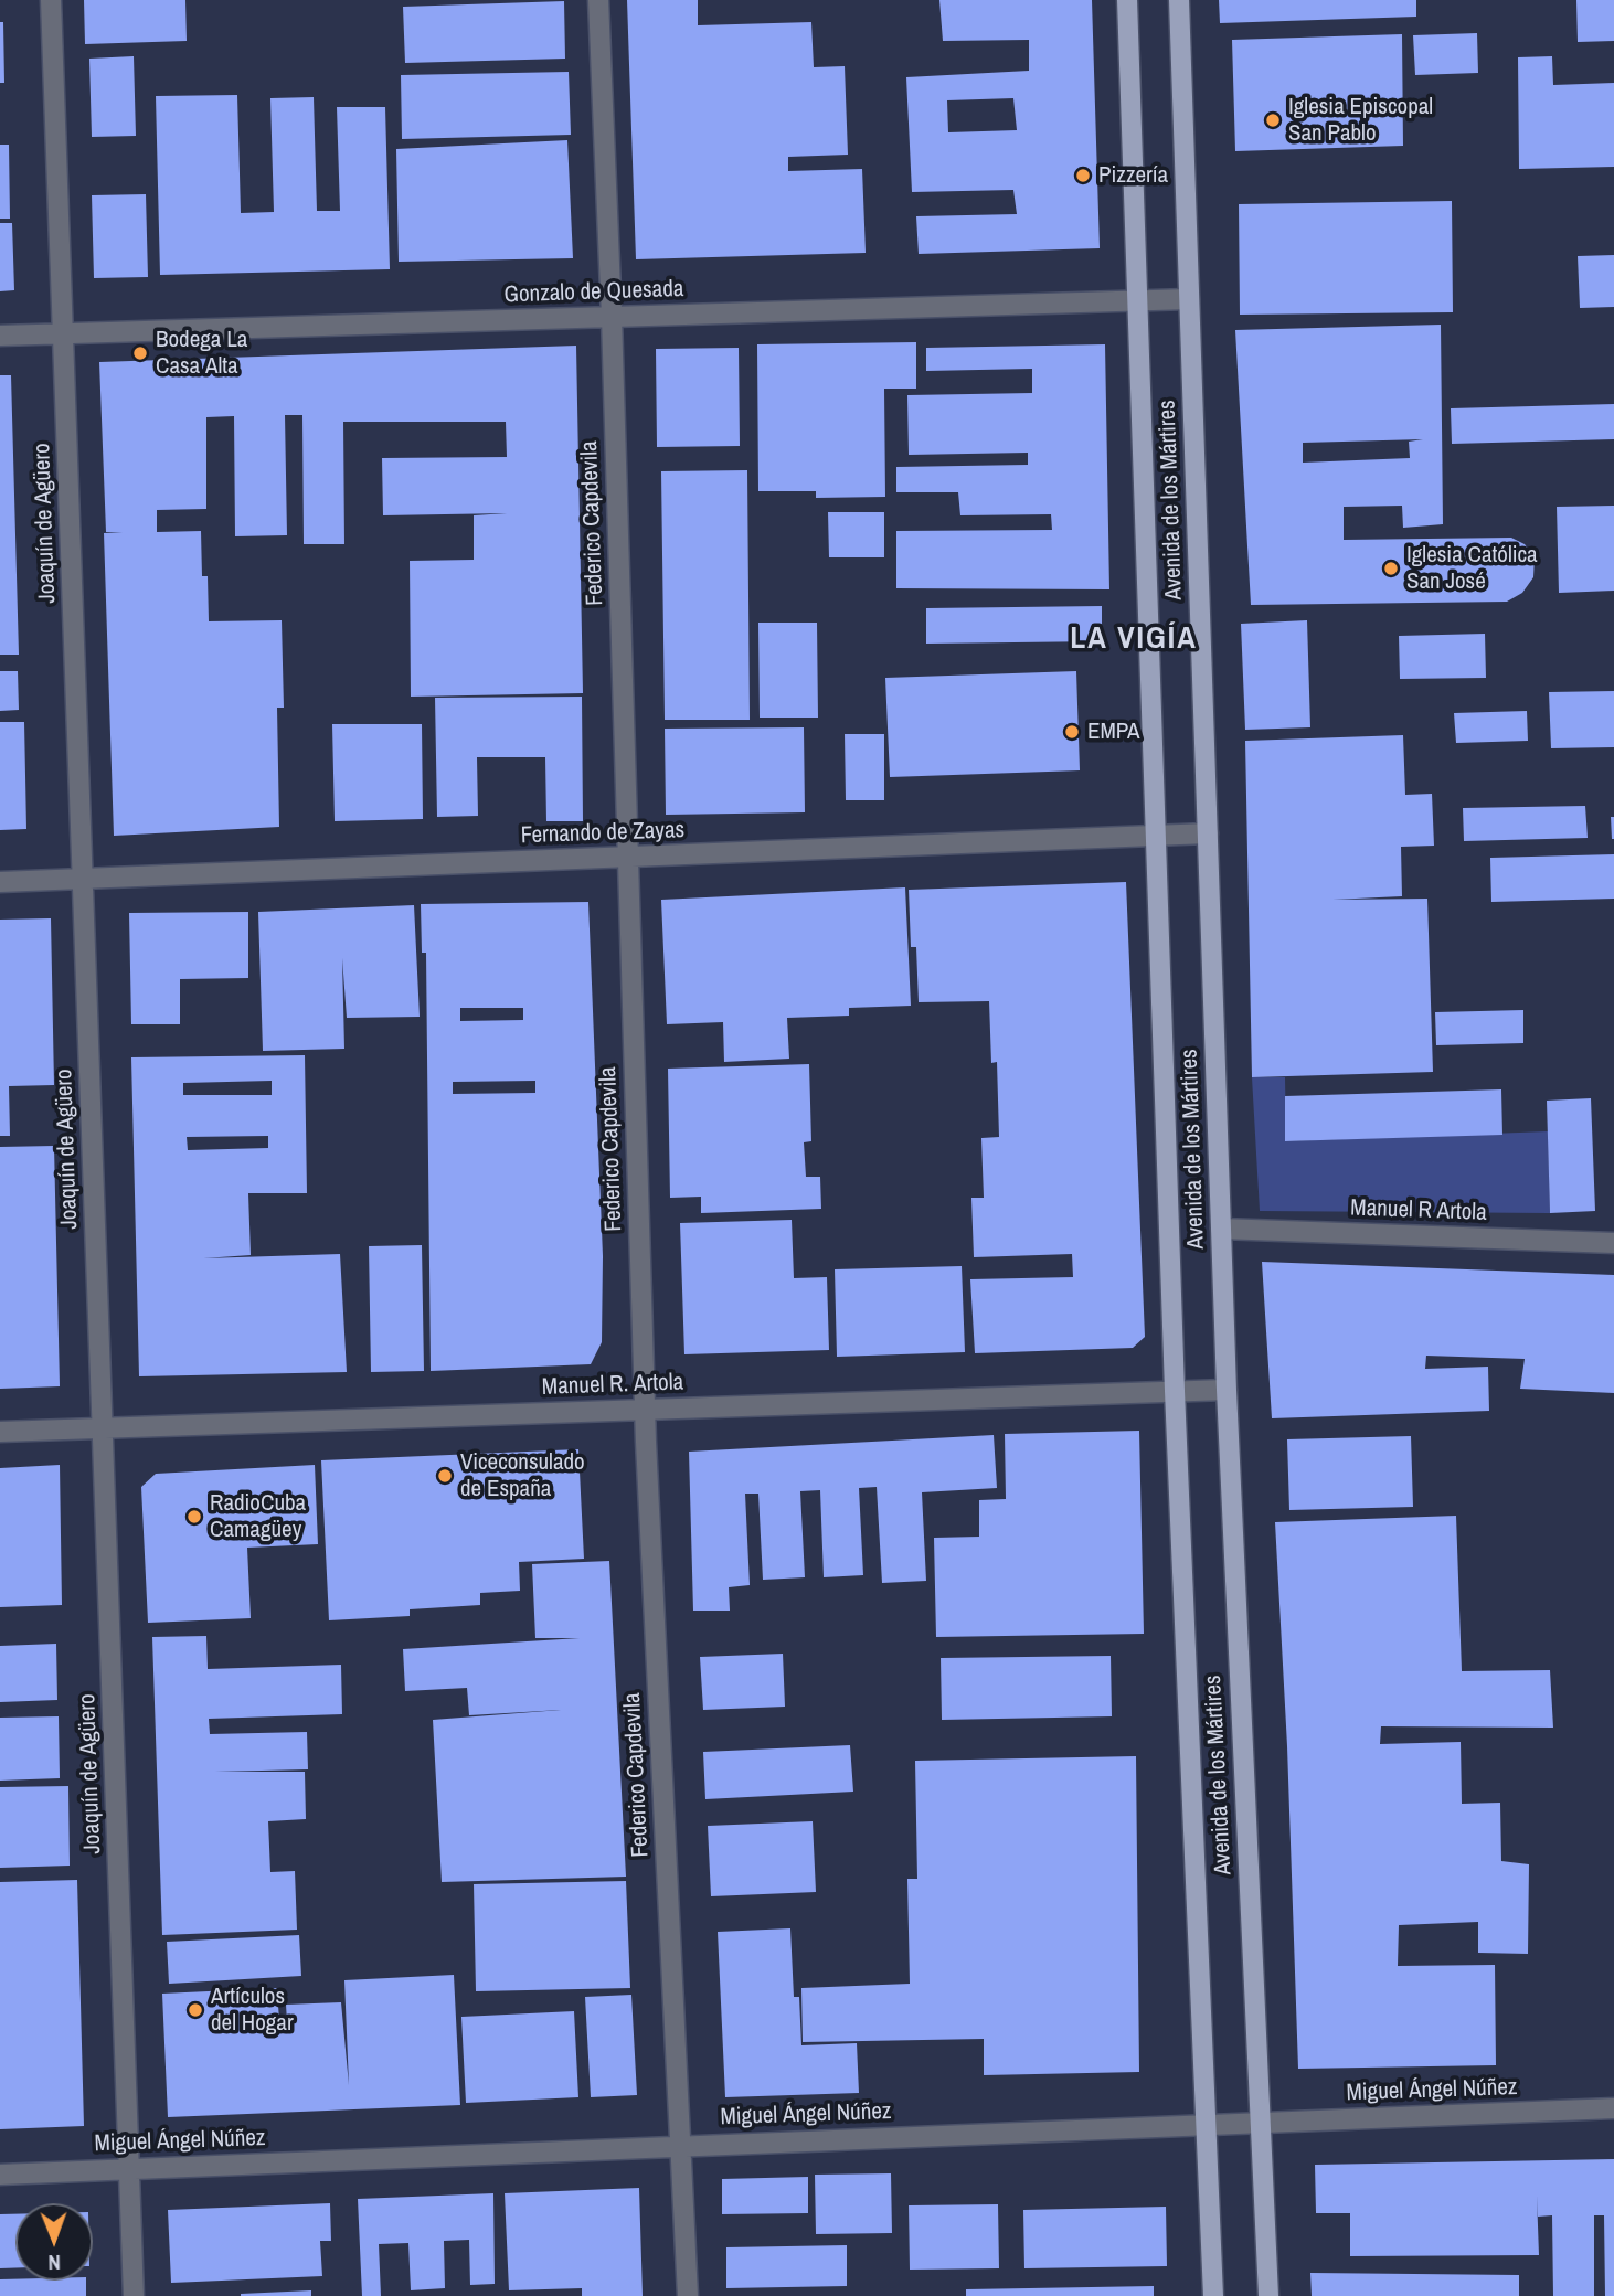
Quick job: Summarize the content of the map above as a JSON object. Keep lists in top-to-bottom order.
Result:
{
  "streets": {
    "main road": ["Avenida de los Mártires"],
    "street": [
      "Gonzalo de Quesada",
      "Joaquín de Agüero",
      "Federico Capdevila",
      "Fernando de Zayas",
      "Manuel R Artola",
      "Manuel R. Artola",
      "Miguel Ángel Núñez"
    ]
  },
  "crossings": [
    ["Gonzalo de Quesada", "Avenida de los Mártires"],
    ["Gonzalo de Quesada", "Joaquín de Agüero"],
    ["Gonzalo de Quesada", "Federico Capdevila"],
    ["Avenida de los Mártires", "Fernando de Zayas"],
    ["Avenida de los Mártires", "Manuel R Artola"],
    ["Avenida de los Mártires", "Manuel R. Artola"],
    ["Avenida de los Mártires", "Miguel Ángel Núñez"],
    ["Joaquín de Agüero", "Fernando de Zayas"],
    ["Joaquín de Agüero", "Manuel R. Artola"],
    ["Joaquín de Agüero", "Miguel Ángel Núñez"],
    ["Federico Capdevila", "Fernando de Zayas"],
    ["Federico Capdevila", "Manuel R. Artola"],
    ["Federico Capdevila", "Miguel Ángel Núñez"]
  ],
  "districts": ["LA VIGÍA"],
  "places": [
    "Iglesia Episcopal San Pablo",
    "Pizzería",
    "Bodega La Casa Alta",
    "Iglesia Católica San José",
    "EMPA",
    "Viceconsulado de España",
    "RadioCuba Camagüey",
    "Artículos del Hogar"
  ],
  "north": "bottom"
}
